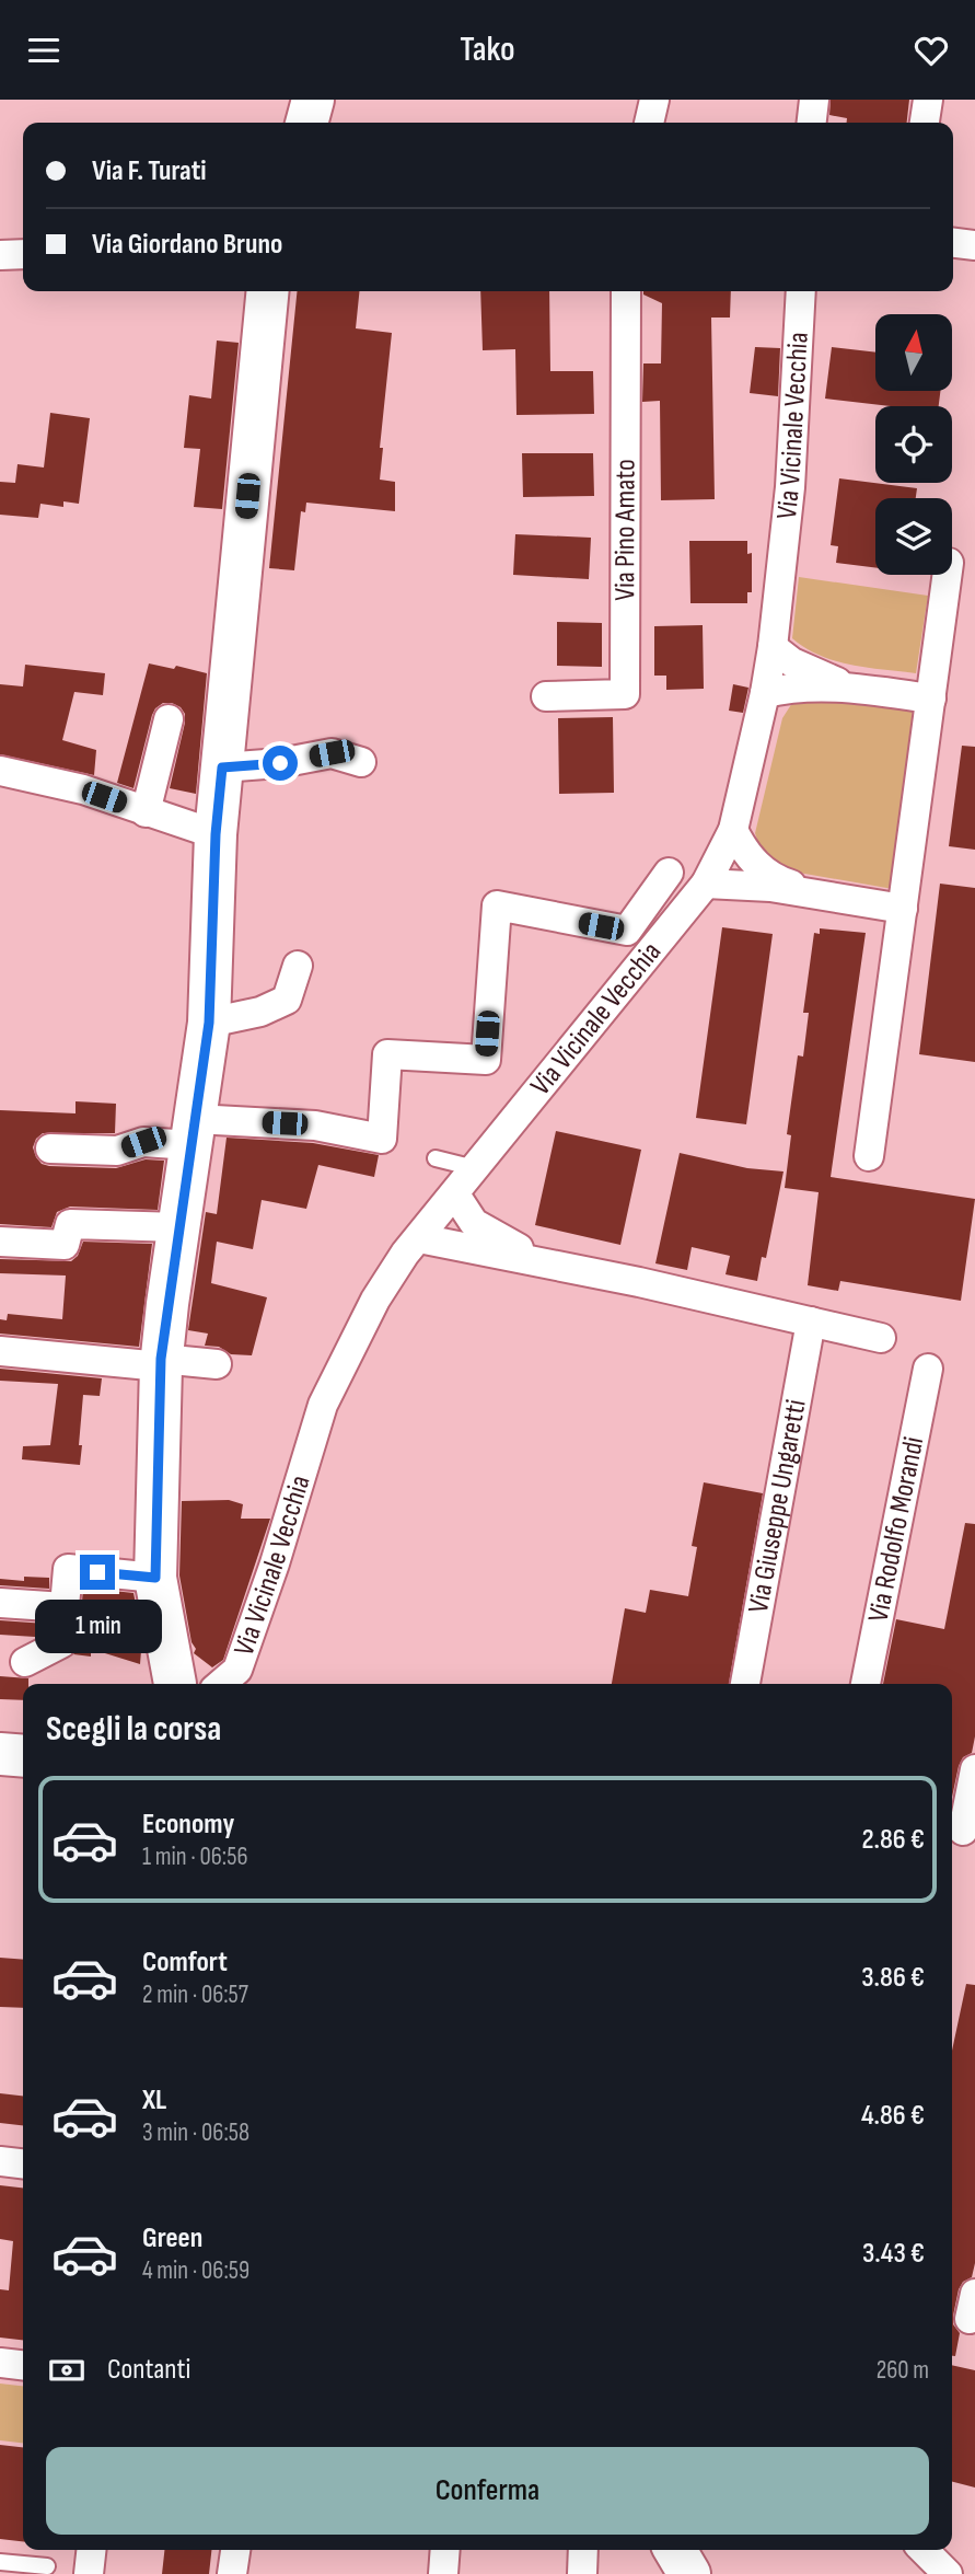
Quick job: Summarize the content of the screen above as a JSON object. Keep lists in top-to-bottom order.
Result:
{
  "streets": {
    "street": [
      "Via Vicinale Vecchia",
      "Via Pino Amato",
      "Via Giuseppe Ungaretti",
      "Via Rodolfo Morandi"
    ]
  },
  "north": "top",
  "page": {
    "header": "Tako",
    "banner": ["Via F. Turati", "Via Giordano Bruno"],
    "bubble": "1 min",
    "heading": "Scegli la corsa",
    "list": [
      {
        "name": "Economy",
        "note": "1 min · 06:56",
        "value": "2.86 €"
      },
      {
        "name": "Comfort",
        "note": "2 min · 06:57",
        "value": "3.86 €"
      },
      {
        "name": "XL",
        "note": "3 min · 06:58",
        "value": "4.86 €"
      },
      {
        "name": "Green",
        "note": "4 min · 06:59",
        "value": "3.43 €"
      }
    ],
    "pay": ["Contanti", "260 m"],
    "buttons": "Conferma"
  }
}
